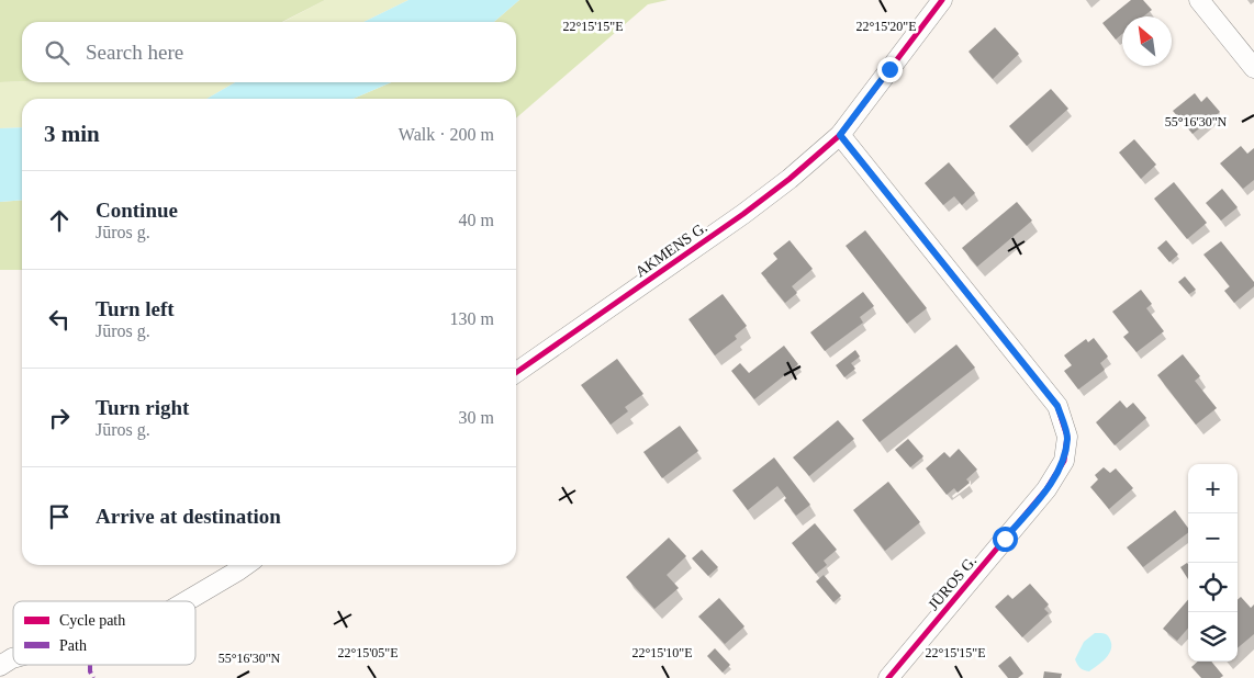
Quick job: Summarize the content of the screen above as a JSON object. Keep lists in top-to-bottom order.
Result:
{
  "streets": {
    "street": ["AKMENS G.", "JŪROS G."]
  },
  "crossings": [
    ["AKMENS G.", "JŪROS G."]
  ],
  "legend": ["Cycle path", "Path"],
  "north": "top left",
  "page": {
    "search": "Search here",
    "heading": ["3 min", "Walk · 200 m"],
    "list": [
      ["Continue", "Jūros g.", "40 m"],
      ["Turn left", "Jūros g.", "130 m"],
      ["Turn right", "Jūros g.", "30 m"],
      "Arrive at destination"
    ],
    "map_buttons": ["+", "−"]
  },
  "coordinates": [
    "22°15'15\"E",
    "22°15'20\"E",
    "55°16'30\"N",
    "22°15'05\"E",
    "22°15'10\"E"
  ]
}
